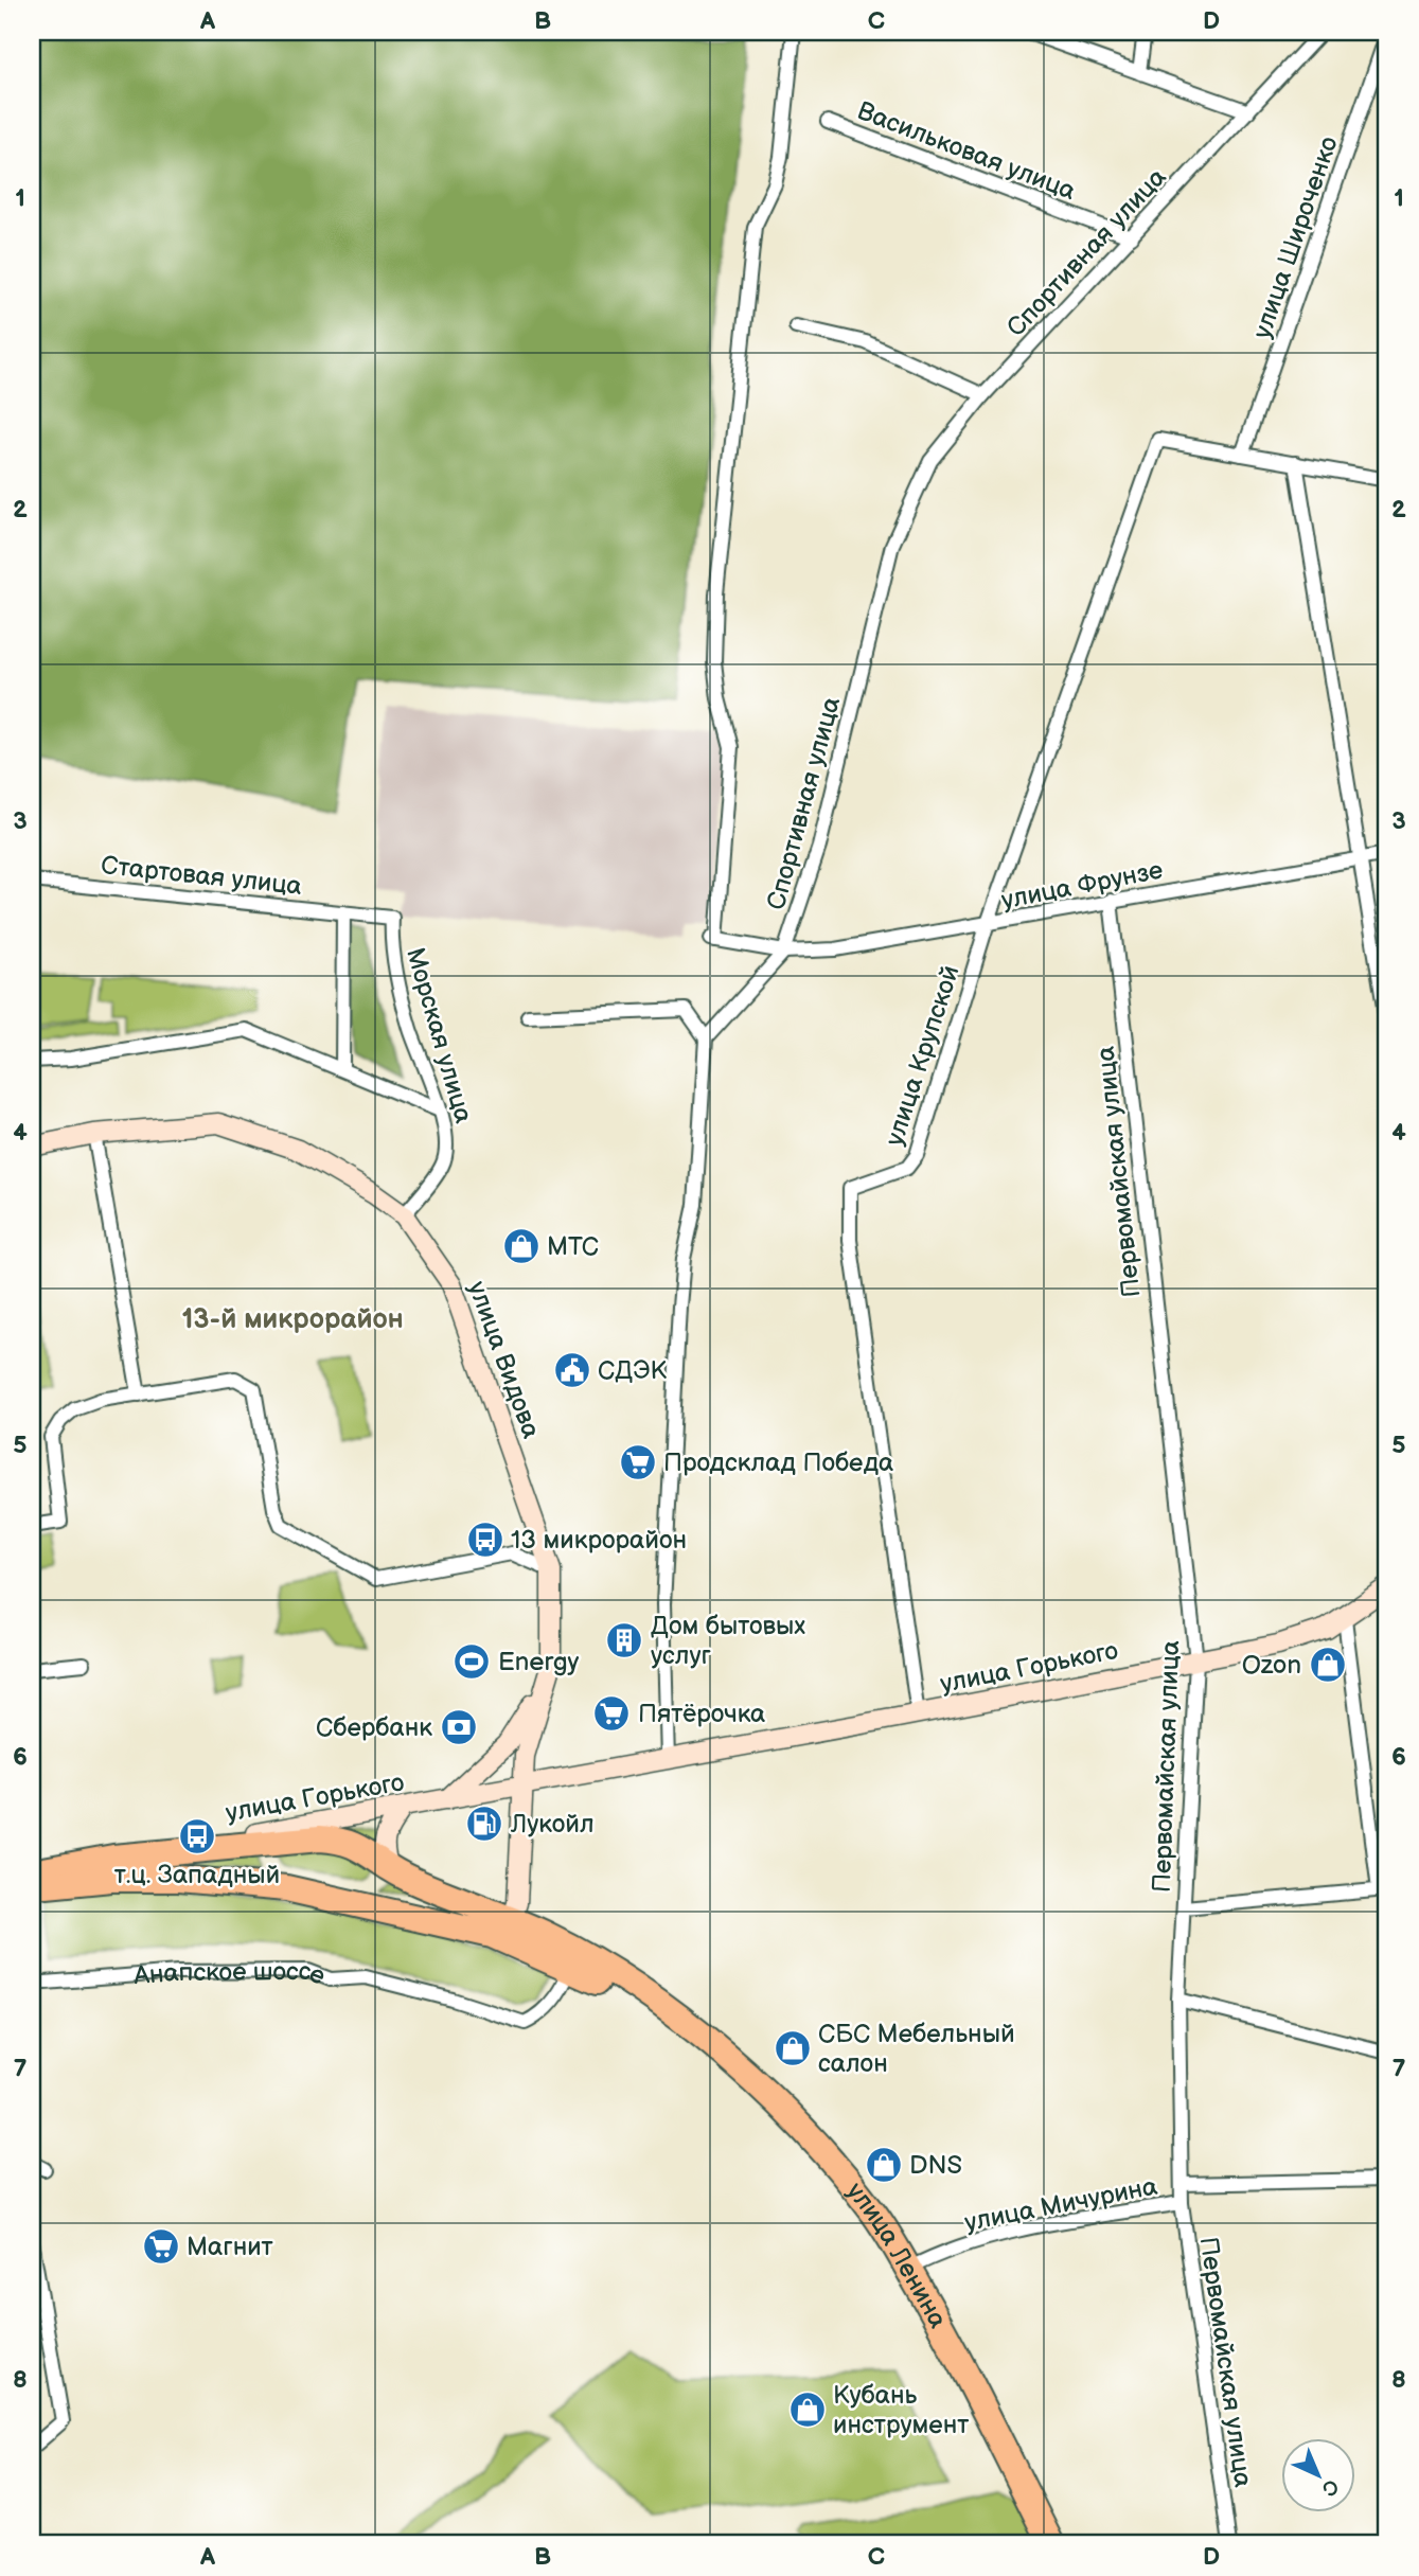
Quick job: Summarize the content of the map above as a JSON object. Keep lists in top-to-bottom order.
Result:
{
  "streets": {
    "highway": ["улица Ленина"],
    "main road": ["улица Видова", "улица Горького"],
    "street": [
      "Васильковая улица",
      "улица Широченко",
      "Спортивная улица",
      "Стартовая улица",
      "улица Фрунзе",
      "Морская улица",
      "улица Крупской",
      "Первомайская улица",
      "Анапское шоссе",
      "улица Мичурина"
    ]
  },
  "crossings": [
    ["Васильковая улица", "Спортивная улица"],
    ["улица Широченко", "улица Крупской"],
    ["Спортивная улица", "улица Фрунзе"],
    ["Стартовая улица", "Морская улица"],
    ["улица Фрунзе", "улица Крупской"],
    ["улица Фрунзе", "Первомайская улица"],
    ["Морская улица", "улица Видова"],
    ["улица Крупской", "улица Горького"],
    ["Первомайская улица", "улица Горького"],
    ["Первомайская улица", "улица Мичурина"],
    ["улица Видова", "улица Горького"],
    ["улица Мичурина", "улица Ленина"]
  ],
  "districts": ["13-й микрорайон"],
  "places": {
    "shop": [
      "МТС",
      "Ozon",
      "СБС Мебельный салон",
      "DNS",
      "Кубань инструмент"
    ],
    "public building": ["СДЭК"],
    "supermarket": ["Продсклад Победа", "Пятёрочка", "Магнит"],
    "bus stop": ["13 микрорайон", "т.ц. Западный"],
    "building": ["Дом бытовых услуг"],
    "sports": ["Energy"],
    "bank": ["Сбербанк"],
    "fuel station": ["Лукойл"]
  },
  "north": "bottom right",
  "grid": {
    "columns": [
      "A",
      "B",
      "C",
      "D"
    ],
    "rows": [
      "1",
      "2",
      "3",
      "4",
      "5",
      "6",
      "7",
      "8"
    ]
  }
}
